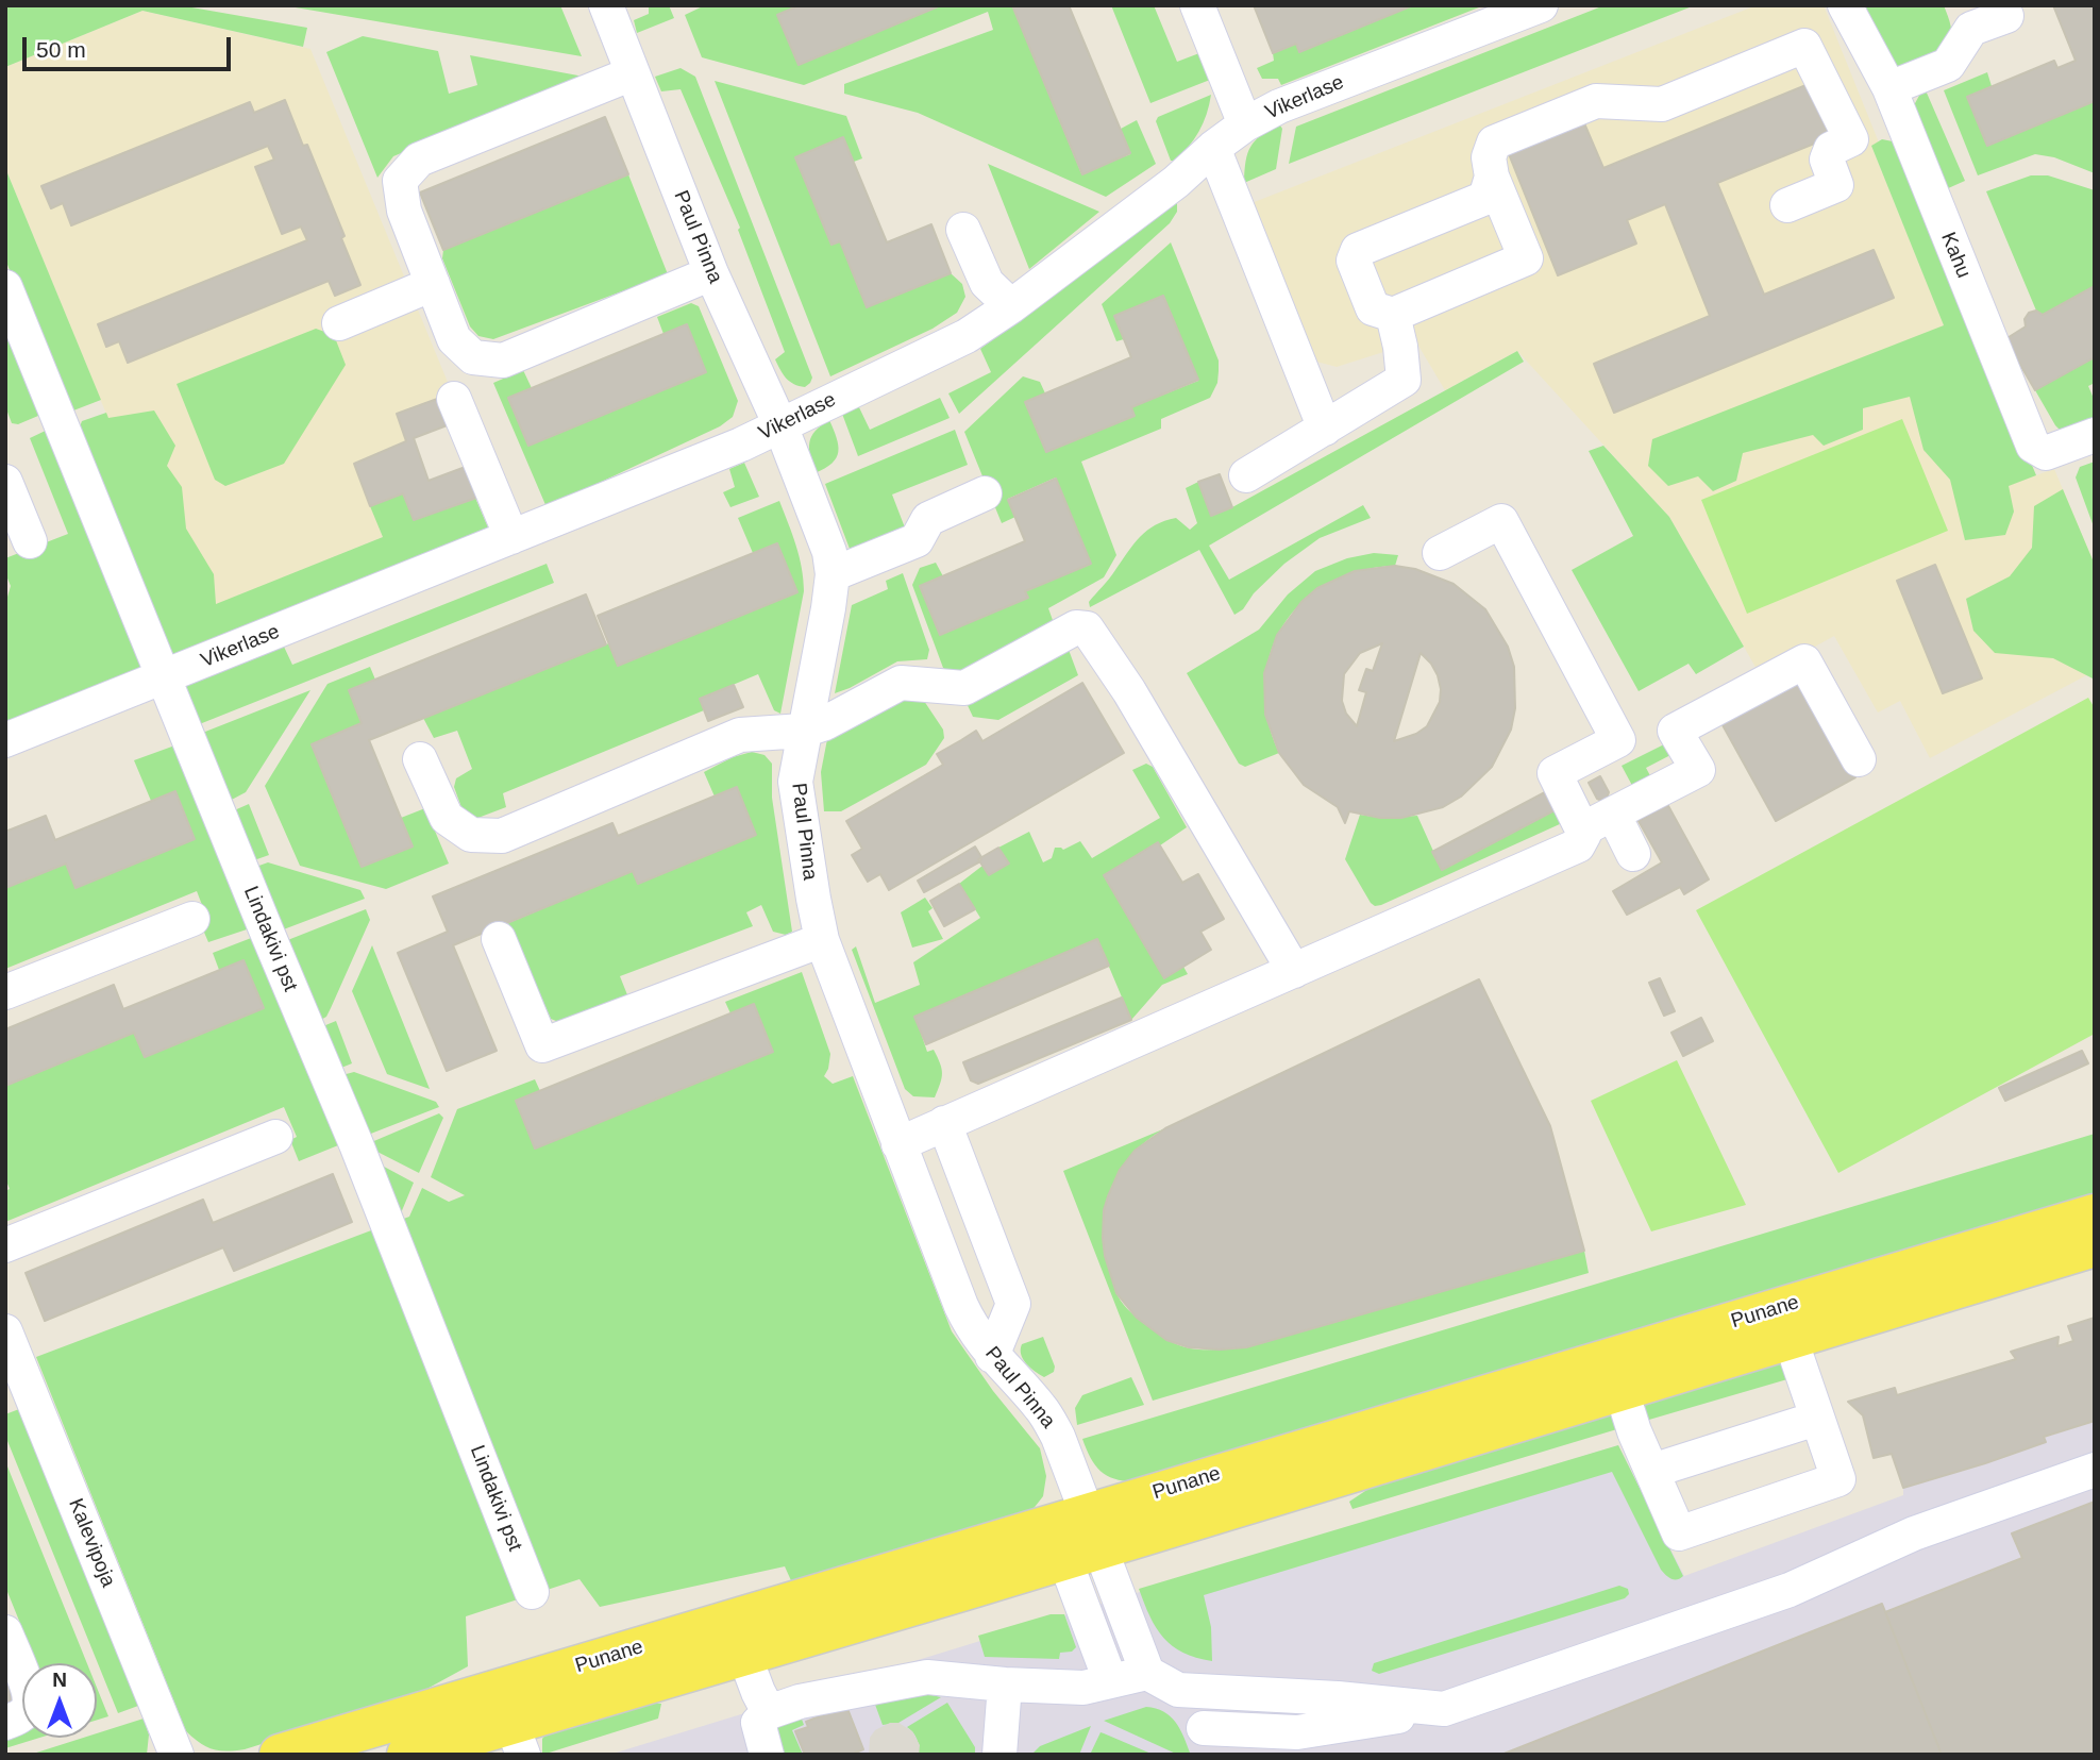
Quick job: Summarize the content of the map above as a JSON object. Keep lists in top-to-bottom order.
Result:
{
  "streets": {
    "main road": ["Punane"],
    "street": [
      "Vikerlase",
      "Paul Pinna",
      "Kahu",
      "Lindakivi pst",
      "Kalevipoja"
    ]
  },
  "crossings": [
    ["Vikerlase", "Paul Pinna"],
    ["Vikerlase", "Lindakivi pst"],
    ["Paul Pinna", "Punane"]
  ],
  "scale_bar": "50 m",
  "north": "top"
}
